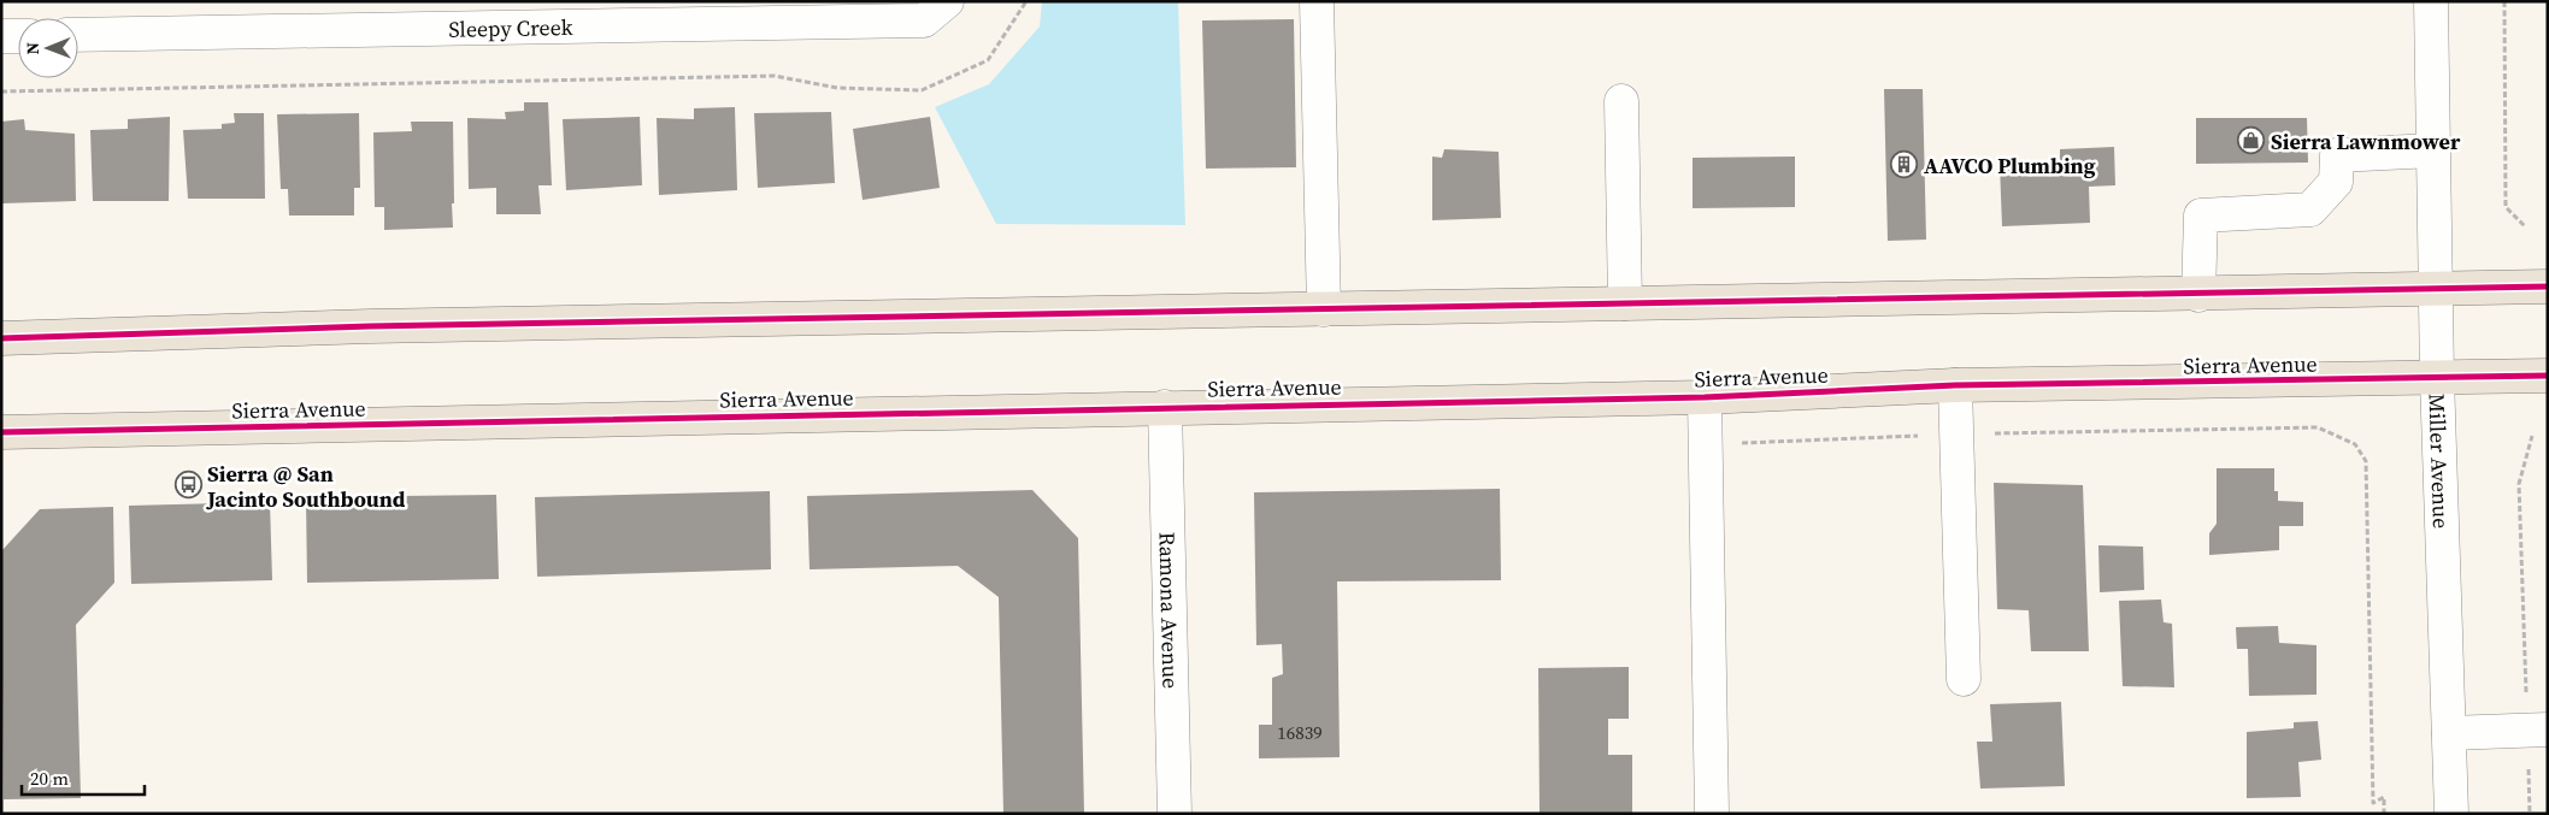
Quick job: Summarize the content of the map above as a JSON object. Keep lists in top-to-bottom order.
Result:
{
  "streets": {
    "main road": ["Sierra Avenue"],
    "street": ["Sleepy Creek", "Miller Avenue", "Ramona Avenue"]
  },
  "crossings": [
    ["Sierra Avenue", "Miller Avenue"],
    ["Sierra Avenue", "Ramona Avenue"]
  ],
  "places": {
    "shop": ["Sierra Lawnmower"],
    "building": ["AAVCO Plumbing"],
    "bus stop": ["Sierra @ San Jacinto Southbound"]
  },
  "house_numbers": ["16839"],
  "scale_bar": "20 m",
  "north": "left"
}
